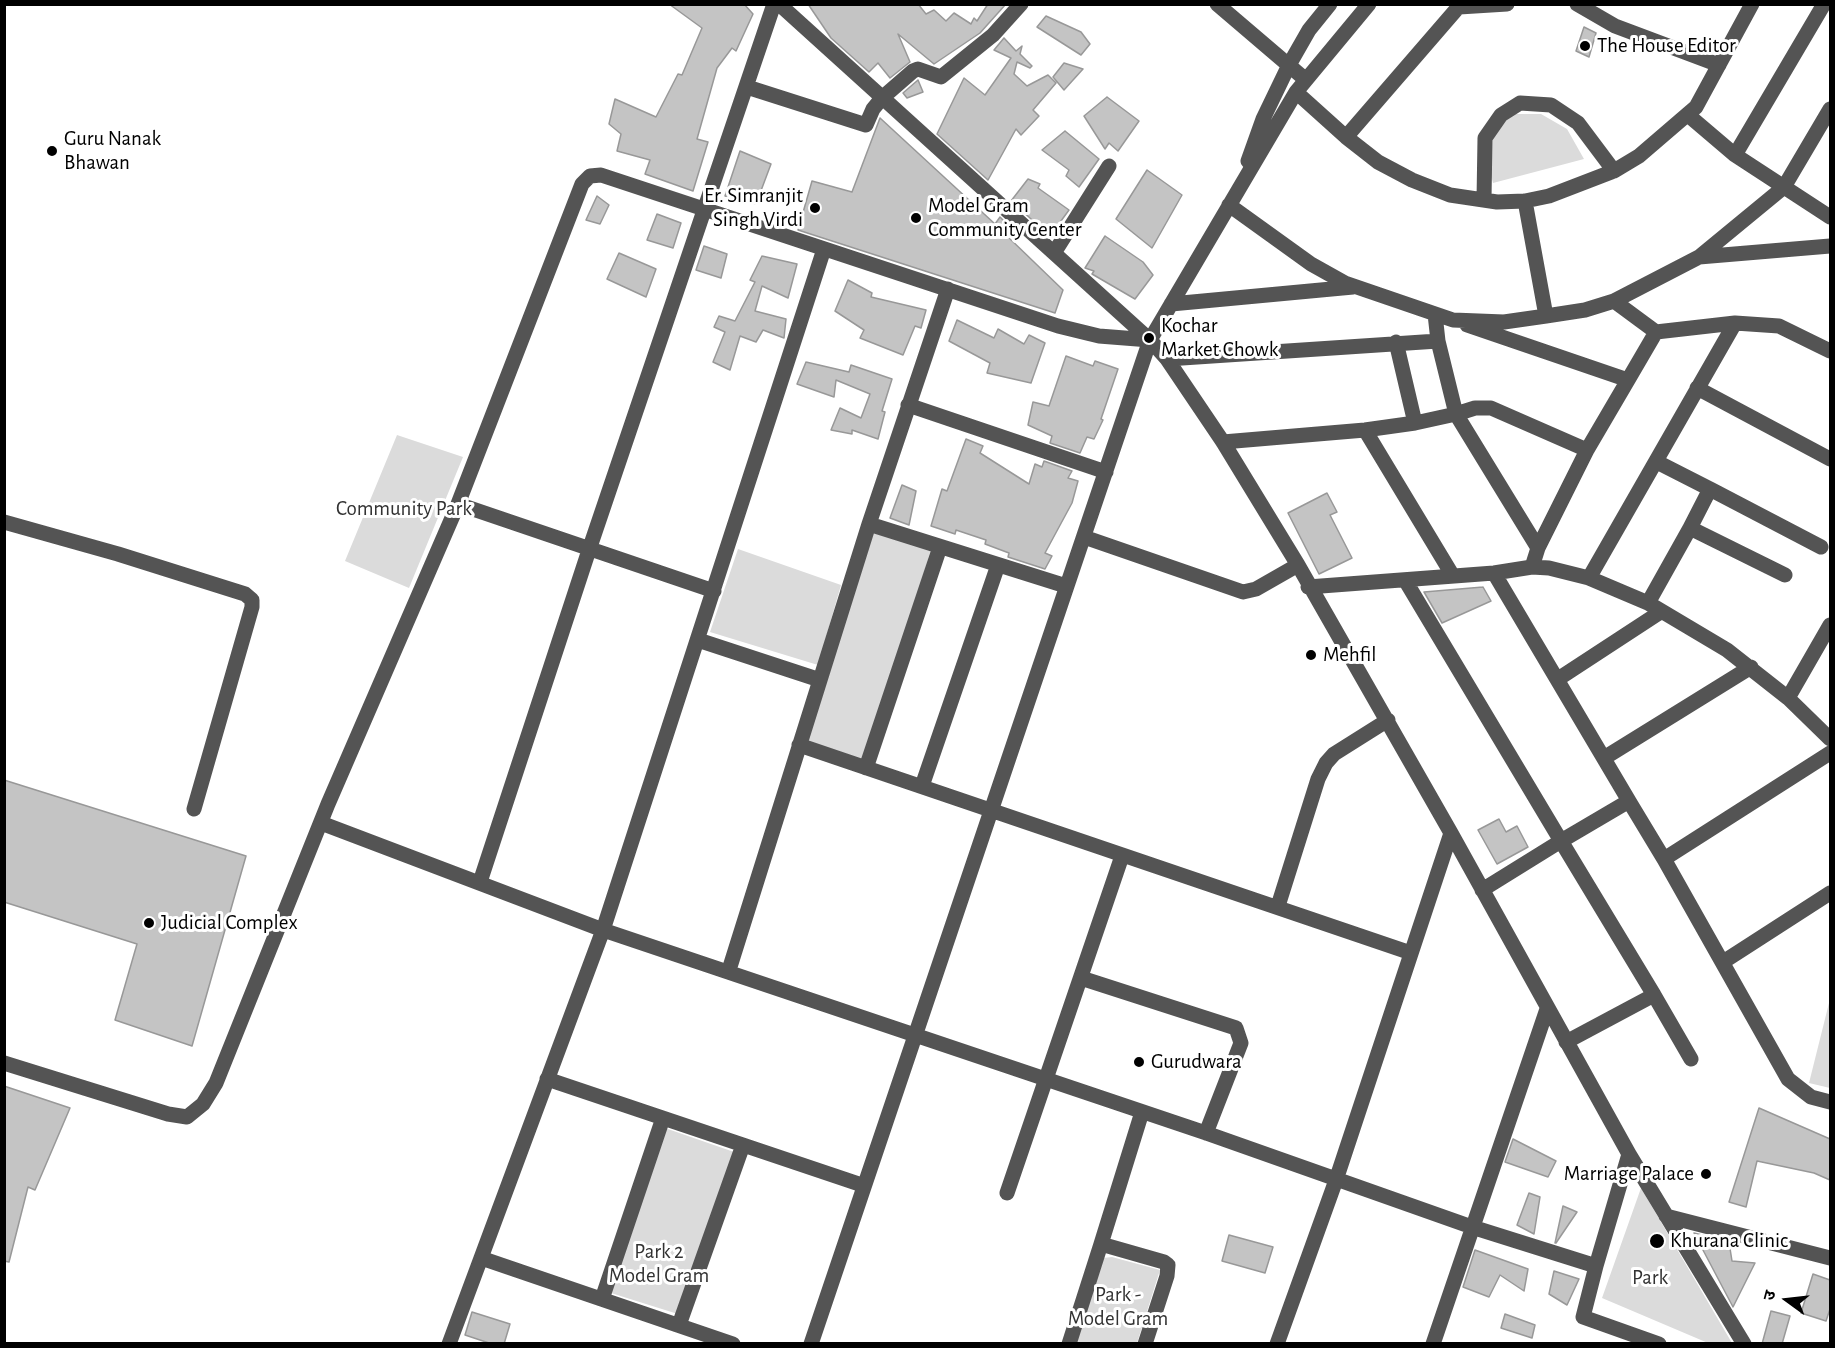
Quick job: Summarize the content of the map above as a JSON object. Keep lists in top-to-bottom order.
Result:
{
  "parks": [
    "Community Park",
    "Park 2 Model Gram",
    "Park",
    "Park - Model Gram"
  ],
  "places": [
    "The House Editor",
    "Guru Nanak Bhawan",
    "Er. Simranjit Singh Virdi",
    "Model Gram Community Center",
    "Kochar Market Chowk",
    "Mehfil",
    "Judicial Complex",
    "Gurudwara",
    "Marriage Palace",
    "Khurana Clinic"
  ],
  "north": "left"
}
